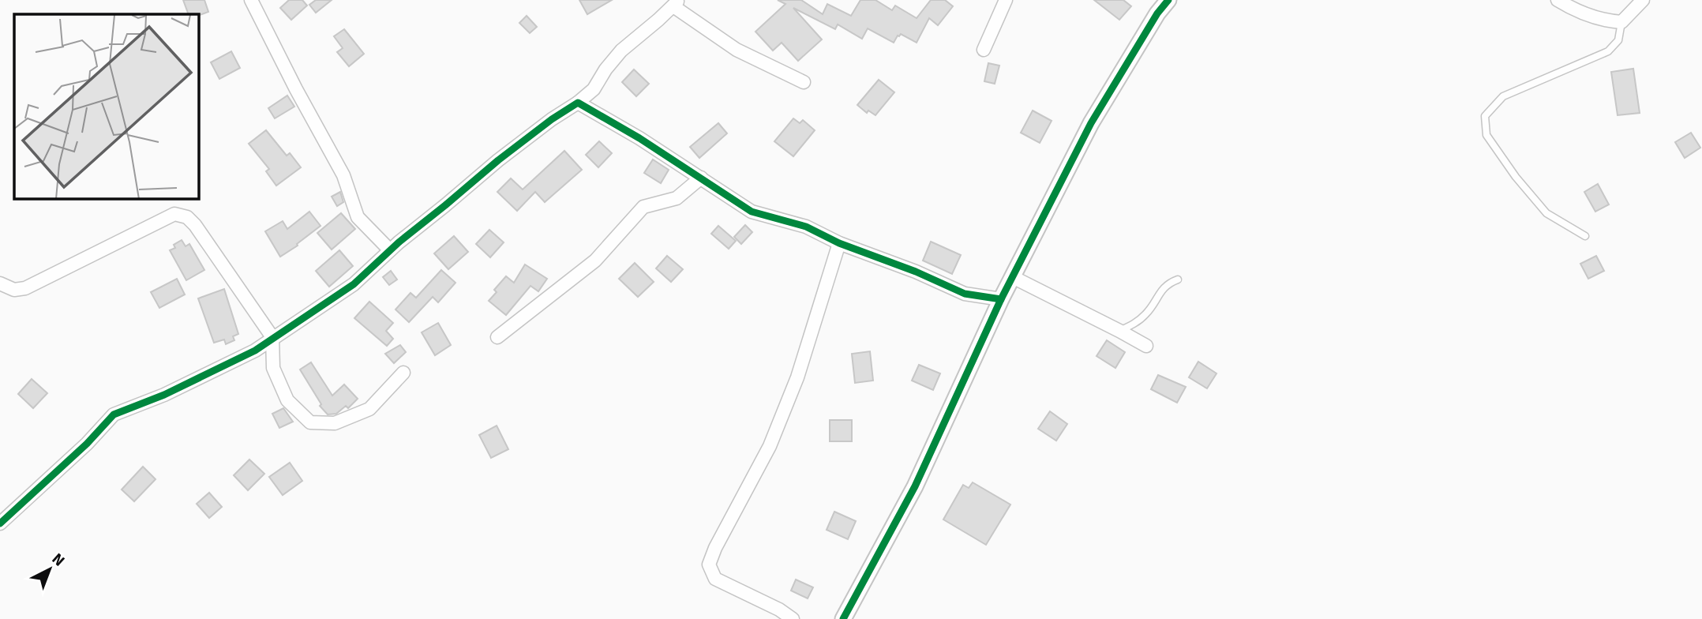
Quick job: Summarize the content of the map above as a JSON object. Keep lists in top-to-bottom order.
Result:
{
  "north": "top right"
}
